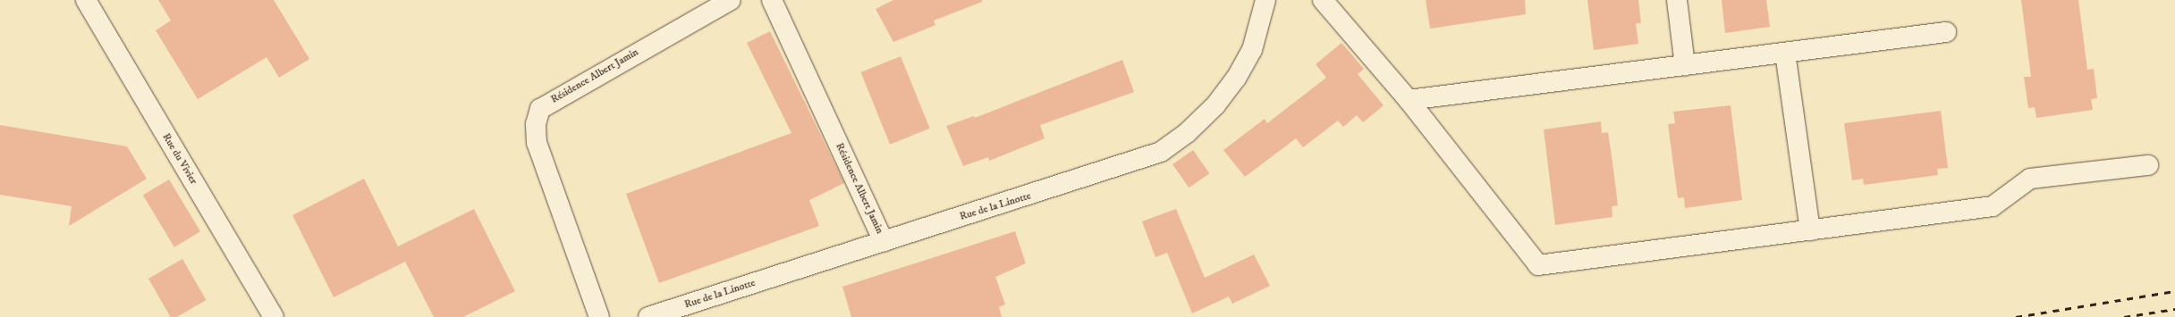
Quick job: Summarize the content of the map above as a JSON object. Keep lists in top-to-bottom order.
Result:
{
  "streets": {
    "street": ["Résidence Albert Jamin", "Rue du Vivier", "Rue de la Linotte"]
  },
  "crossings": [
    ["Résidence Albert Jamin", "Rue de la Linotte"]
  ]
}
